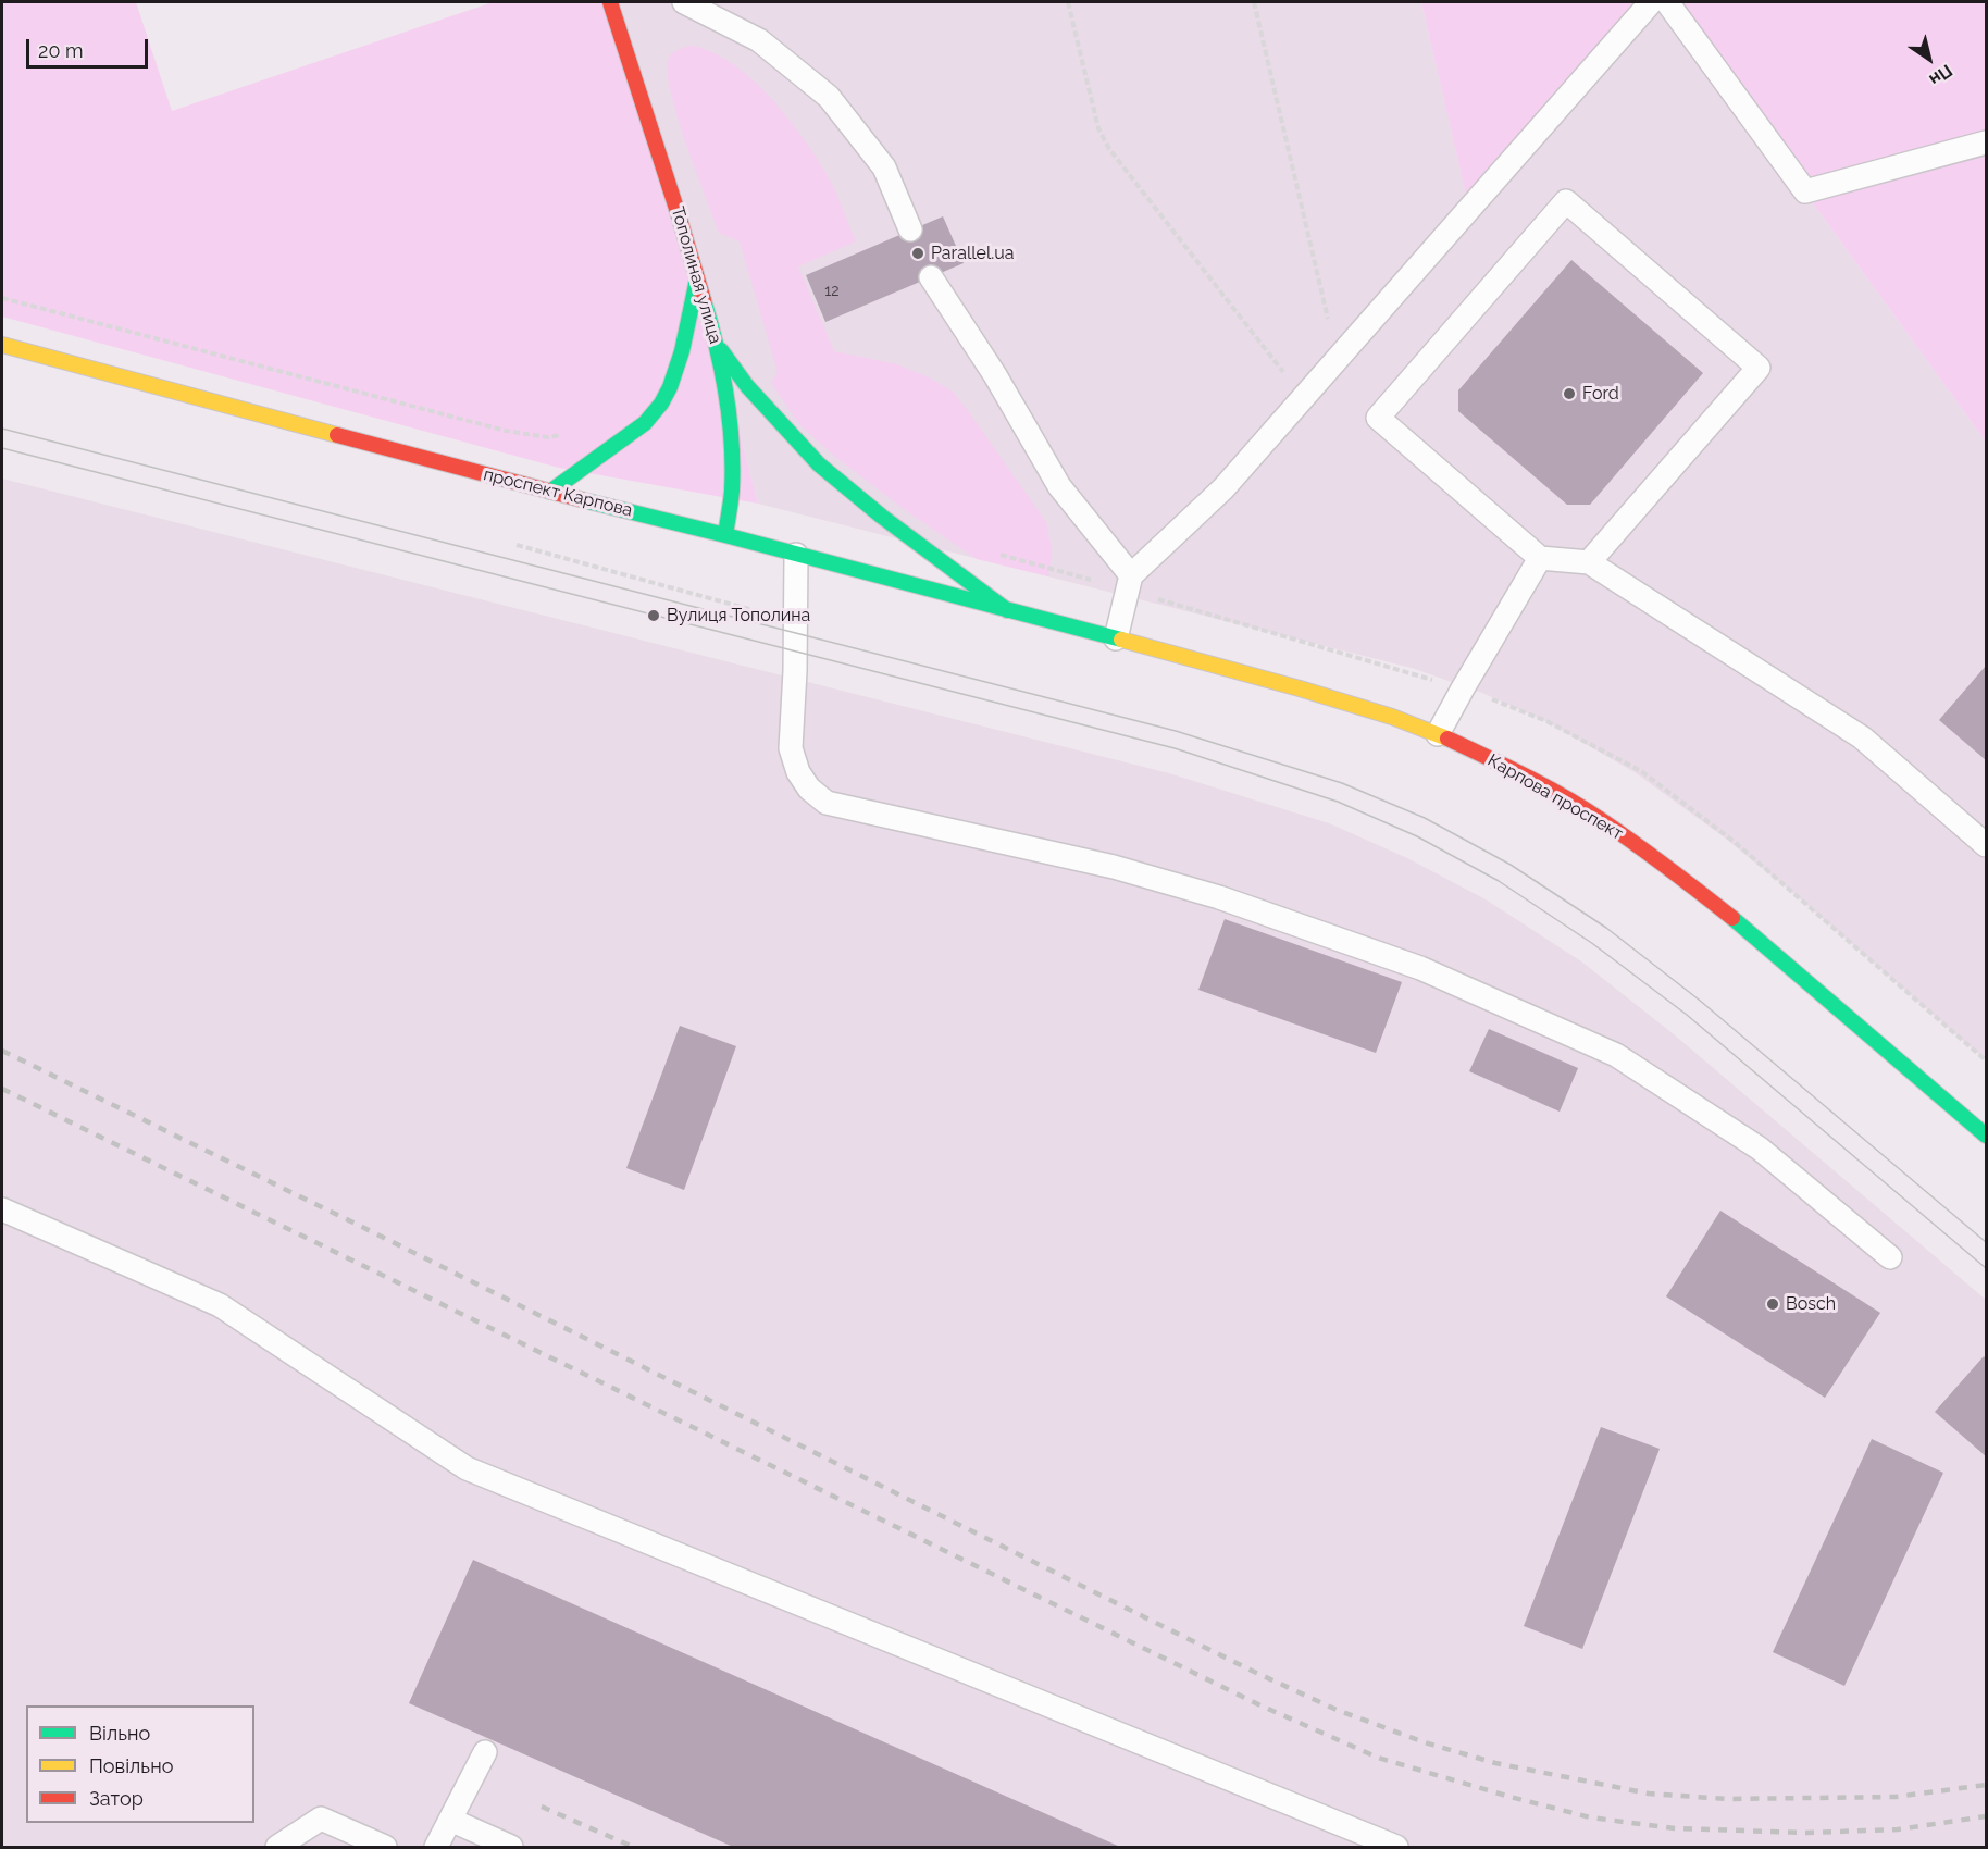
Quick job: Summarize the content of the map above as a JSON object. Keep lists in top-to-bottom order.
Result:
{
  "streets": {
    "main road": ["Тополиная улица", "проспект Карпова", "Карпова проспект"]
  },
  "crossings": [
    ["Тополиная улица", "проспект Карпова"],
    ["проспект Карпова", "Карпова проспект"]
  ],
  "places": [
    "Parallel.ua",
    "Ford",
    "Вулиця Тополина",
    "Bosch"
  ],
  "house_numbers": ["12"],
  "legend": ["Вільно", "Повільно", "Затор"],
  "scale_bar": "20 m",
  "north": "bottom right"
}
